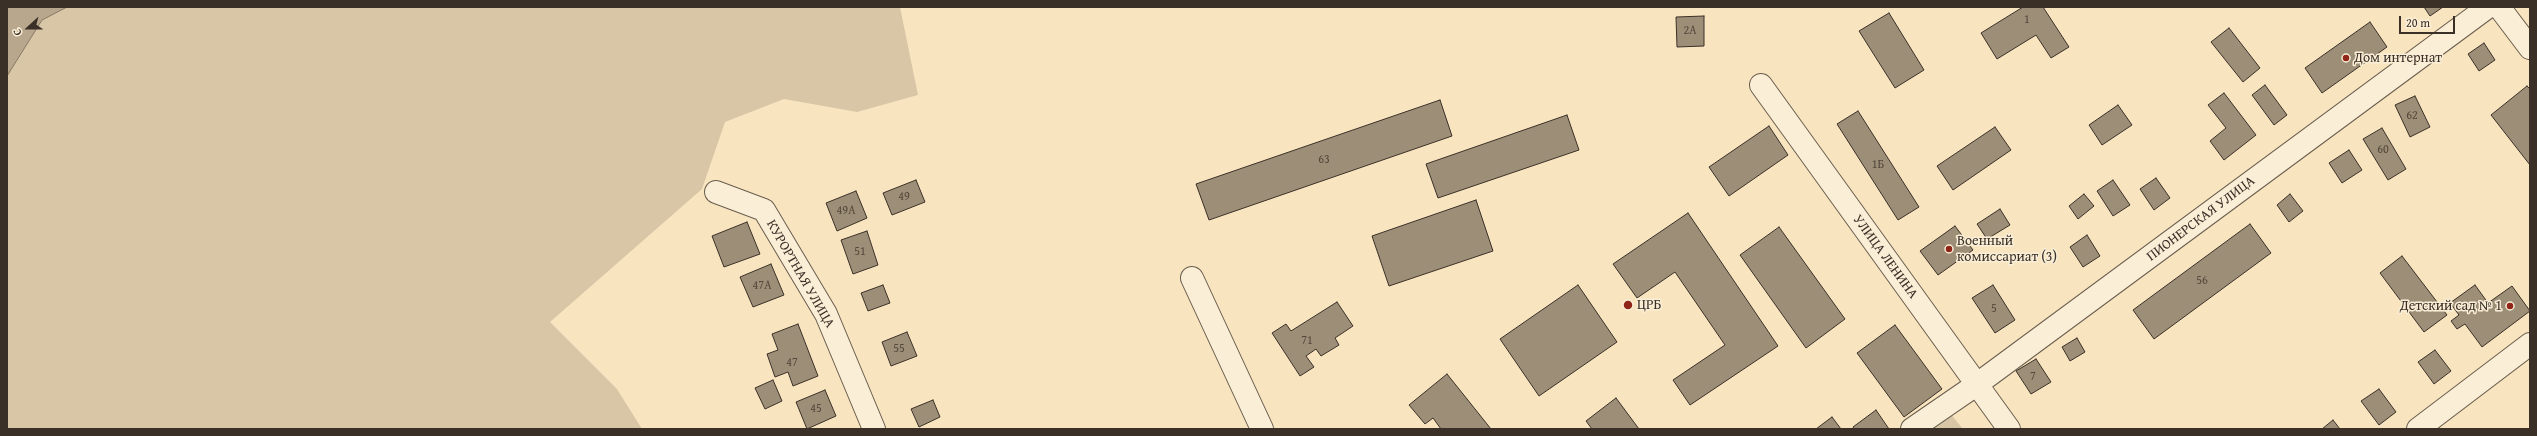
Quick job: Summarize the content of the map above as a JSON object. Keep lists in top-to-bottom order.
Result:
{
  "streets": {
    "street": ["ПИОНЕРСКАЯ УЛИЦА", "УЛИЦА ЛЕНИНА", "КУРОРТНАЯ УЛИЦА"]
  },
  "crossings": [
    ["ПИОНЕРСКАЯ УЛИЦА", "УЛИЦА ЛЕНИНА"]
  ],
  "places": [
    "Дом интернат",
    "Военный комиссариат (3)",
    "ЦРБ",
    "Детский сад № 1"
  ],
  "house_numbers": [
    "1",
    "2А",
    "62",
    "60",
    "63",
    "1Б",
    "49",
    "49А",
    "51",
    "56",
    "47А",
    "5",
    "71",
    "55",
    "47",
    "7",
    "45"
  ],
  "scale_bar": "20 m",
  "north": "left"
}
